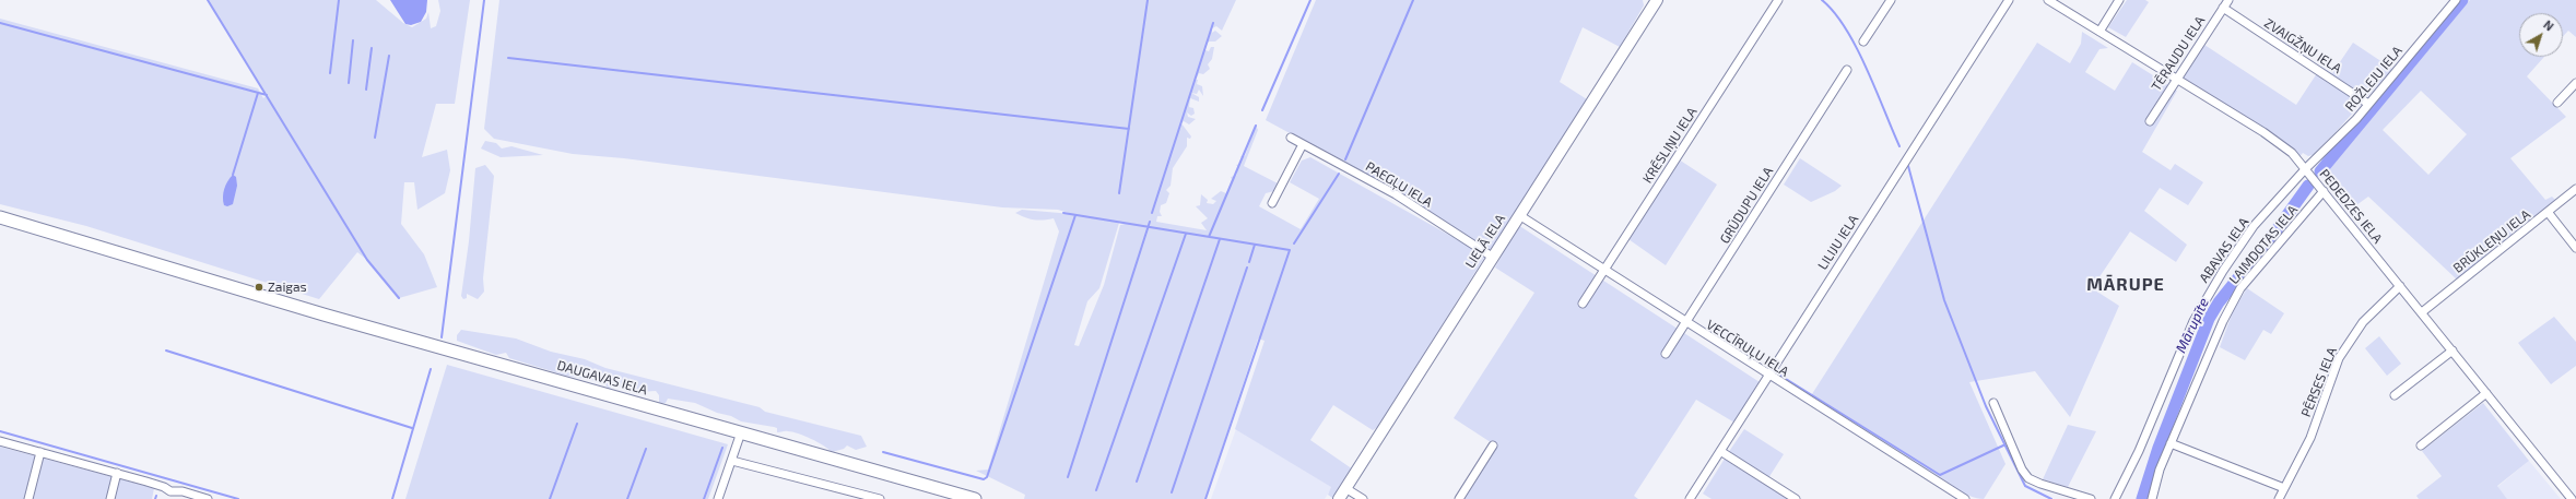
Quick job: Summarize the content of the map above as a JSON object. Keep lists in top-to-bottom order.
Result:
{
  "streets": {
    "main road": ["DAUGAVAS IELA"],
    "street": [
      "ZVAIGŽŅU IELA",
      "TĒRAUDU IELA",
      "ROŽLEJU IELA",
      "KRĒSLIŅU IELA",
      "PAEGĻU IELA",
      "GRŪDUPU IELA",
      "PEDEDZES IELA",
      "LIELĀ IELA",
      "BRŪKLEŅU IELA",
      "LILIJU IELA",
      "LAIMDOTAS IELA",
      "ABAVAS IELA",
      "VECCĪRUĻU IELA",
      "PĒRSES IELA"
    ]
  },
  "crossings": [
    ["ZVAIGŽŅU IELA", "TĒRAUDU IELA"],
    ["ZVAIGŽŅU IELA", "ROŽLEJU IELA"],
    ["TĒRAUDU IELA", "PEDEDZES IELA"],
    ["ROŽLEJU IELA", "PEDEDZES IELA"],
    ["ROŽLEJU IELA", "ABAVAS IELA"],
    ["KRĒSLIŅU IELA", "VECCĪRUĻU IELA"],
    ["PAEGĻU IELA", "LIELĀ IELA"],
    ["GRŪDUPU IELA", "VECCĪRUĻU IELA"],
    ["PEDEDZES IELA", "BRŪKLEŅU IELA"],
    ["PEDEDZES IELA", "LAIMDOTAS IELA"],
    ["PEDEDZES IELA", "ABAVAS IELA"],
    ["PEDEDZES IELA", "PĒRSES IELA"],
    ["LIELĀ IELA", "VECCĪRUĻU IELA"],
    ["LILIJU IELA", "VECCĪRUĻU IELA"]
  ],
  "districts": ["MĀRUPE"],
  "water": ["Mārupīte"],
  "places": ["Zaigas"],
  "north": "top right"
}
